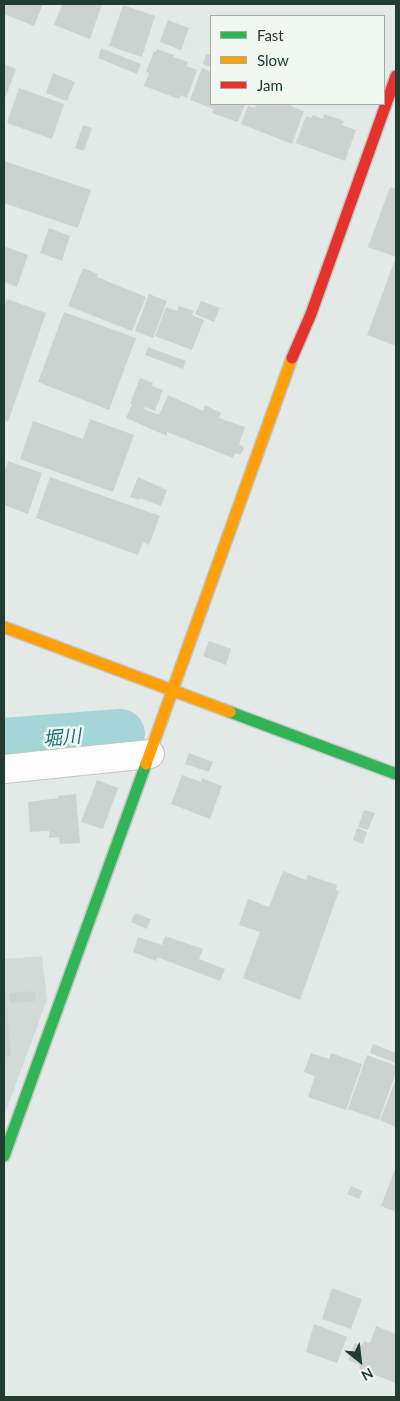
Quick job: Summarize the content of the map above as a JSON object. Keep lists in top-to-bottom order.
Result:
{
  "water": ["堀川"],
  "legend": ["Fast", "Slow", "Jam"],
  "north": "bottom right"
}
